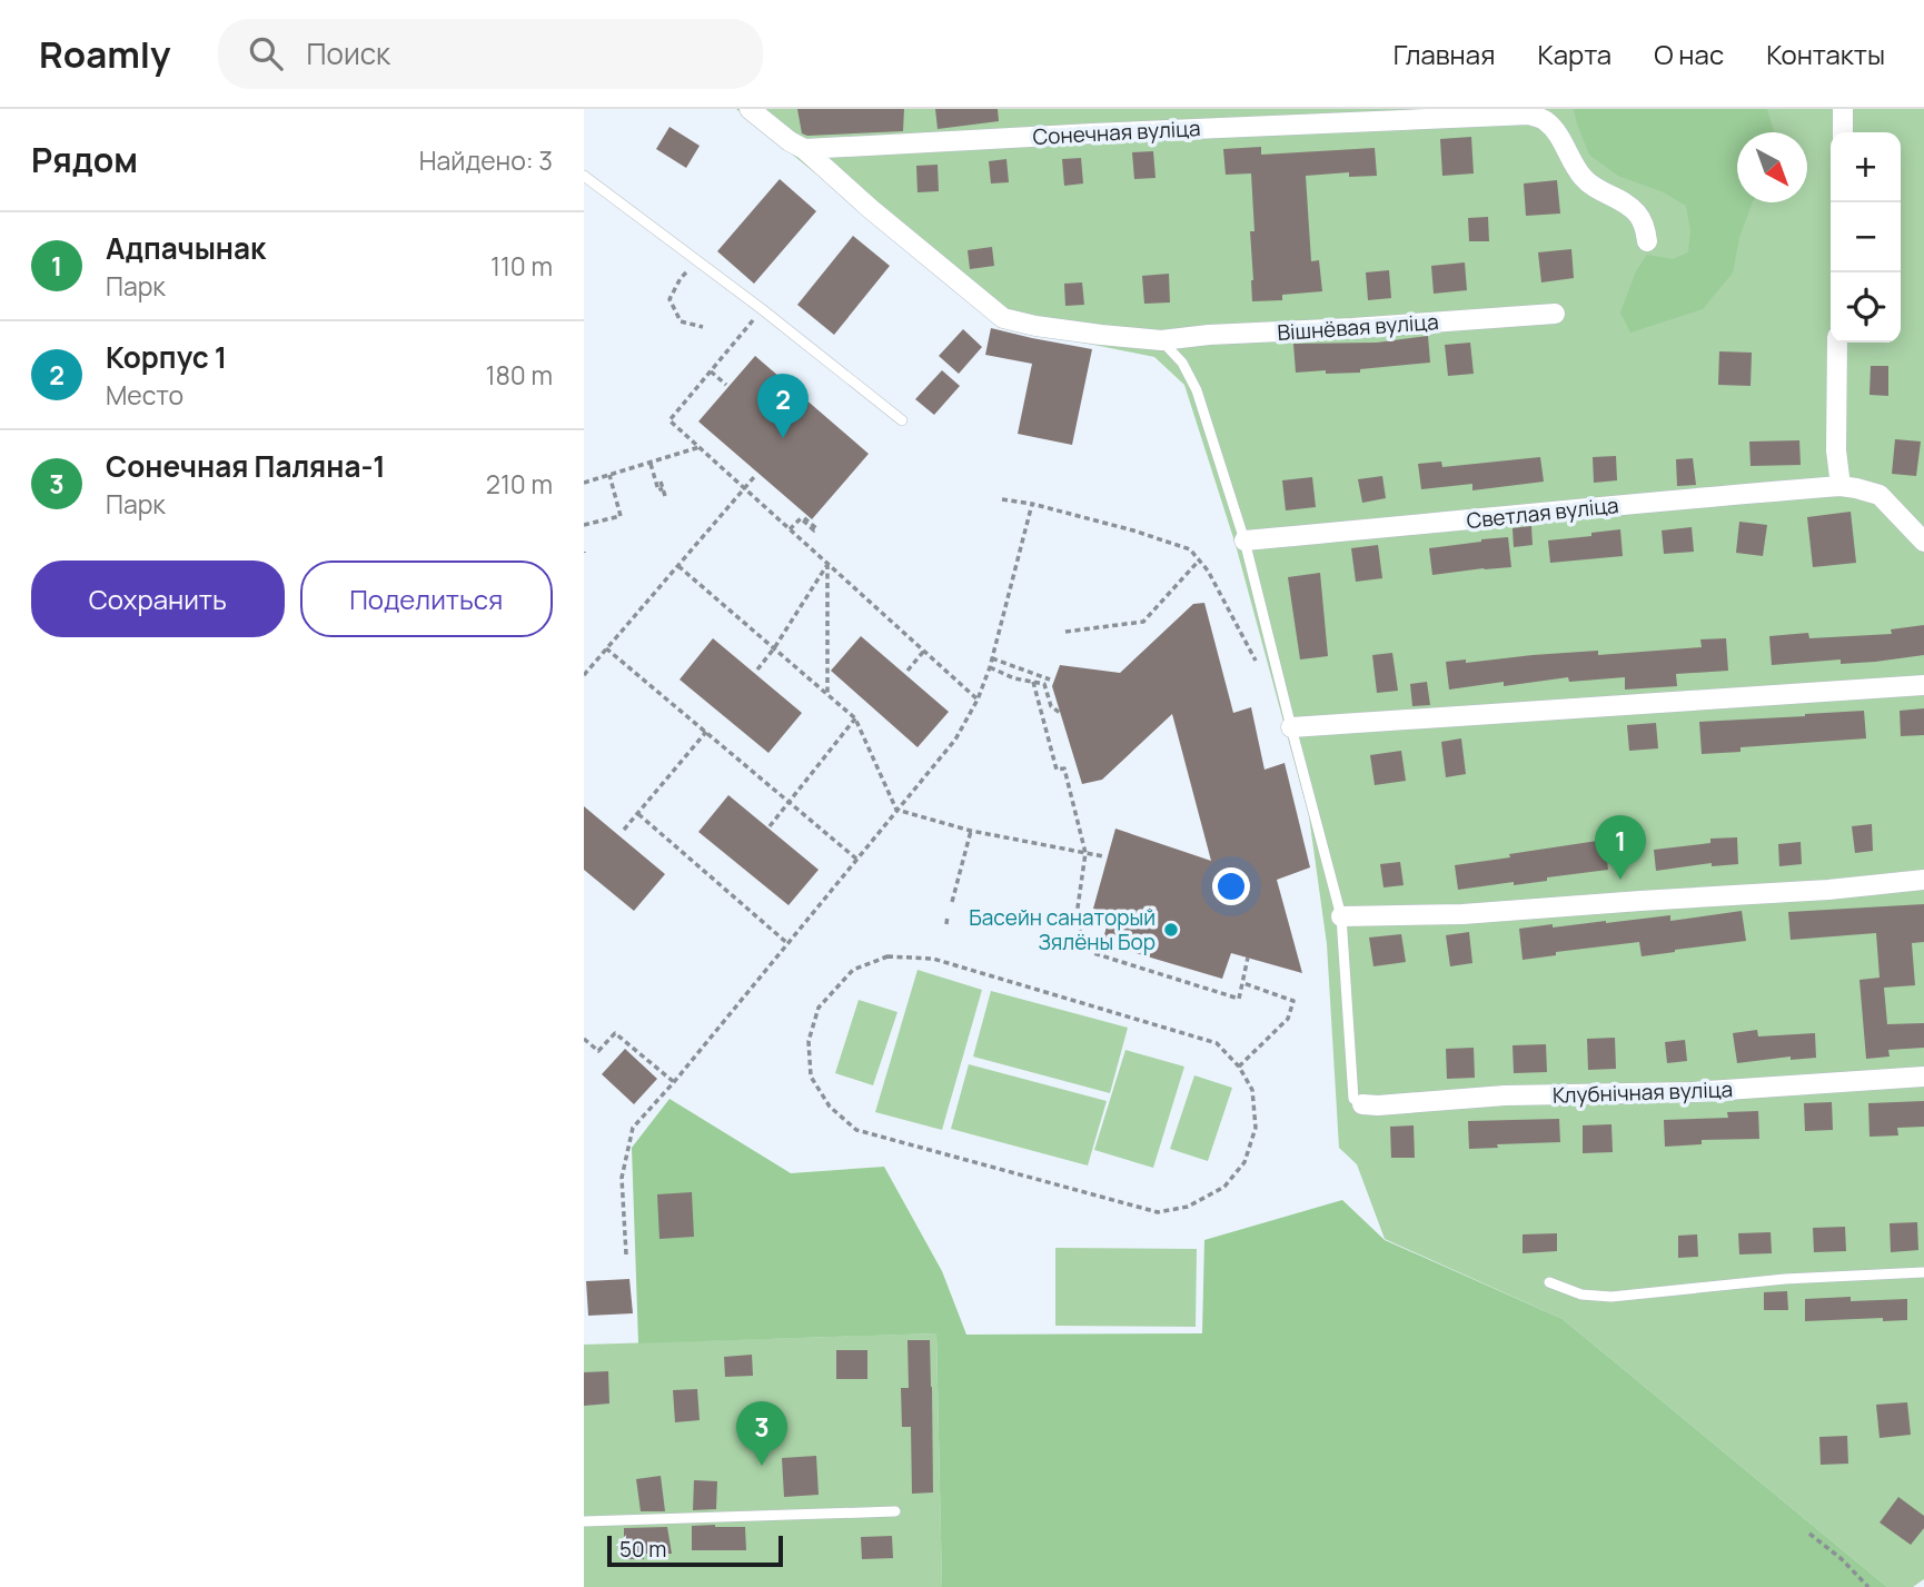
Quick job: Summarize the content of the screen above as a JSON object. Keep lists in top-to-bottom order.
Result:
{
  "streets": {
    "street": [
      "Сонечная вуліца",
      "Вішнёвая вуліца",
      "Светлая вуліца",
      "Клубнічная вуліца"
    ]
  },
  "crossings": [
    ["Сонечная вуліца", "Вішнёвая вуліца"]
  ],
  "places": ["Басейн санаторый Зялёны Бор"],
  "scale_bar": "50 m",
  "north": "bottom right",
  "page": {
    "header": "Roamly",
    "search": "Поиск",
    "nav": [
      "Главная",
      "Карта",
      "О нас",
      "Контакты"
    ],
    "heading": ["Рядом", "Найдено: 3"],
    "map_buttons": ["+", "−"],
    "list": [
      {
        "mark": "1",
        "name": "Адпачынак",
        "note": "Парк",
        "value": "110 m"
      },
      {
        "mark": "2",
        "name": "Корпус 1",
        "note": "Место",
        "value": "180 m"
      },
      {
        "mark": "3",
        "name": "Сонечная Паляна-1",
        "note": "Парк",
        "value": "210 m"
      }
    ],
    "pins": ["2", "1", "3"],
    "buttons": ["Сохранить", "Поделиться"],
    "scale": "50 m"
  }
}
